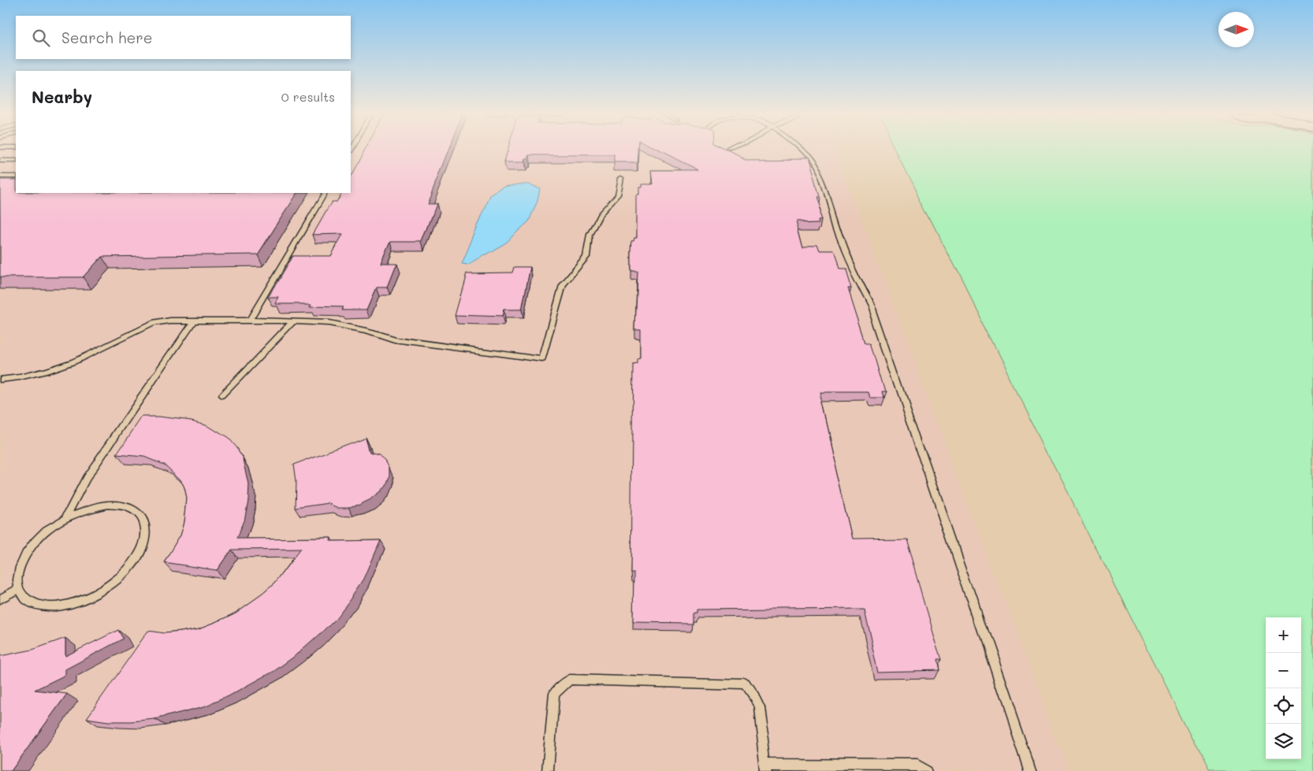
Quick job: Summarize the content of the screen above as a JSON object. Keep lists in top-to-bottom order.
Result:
{
  "north": "right",
  "page": {
    "search": "Search here",
    "heading": ["Nearby", "0 results"],
    "map_buttons": ["+", "−"]
  }
}
